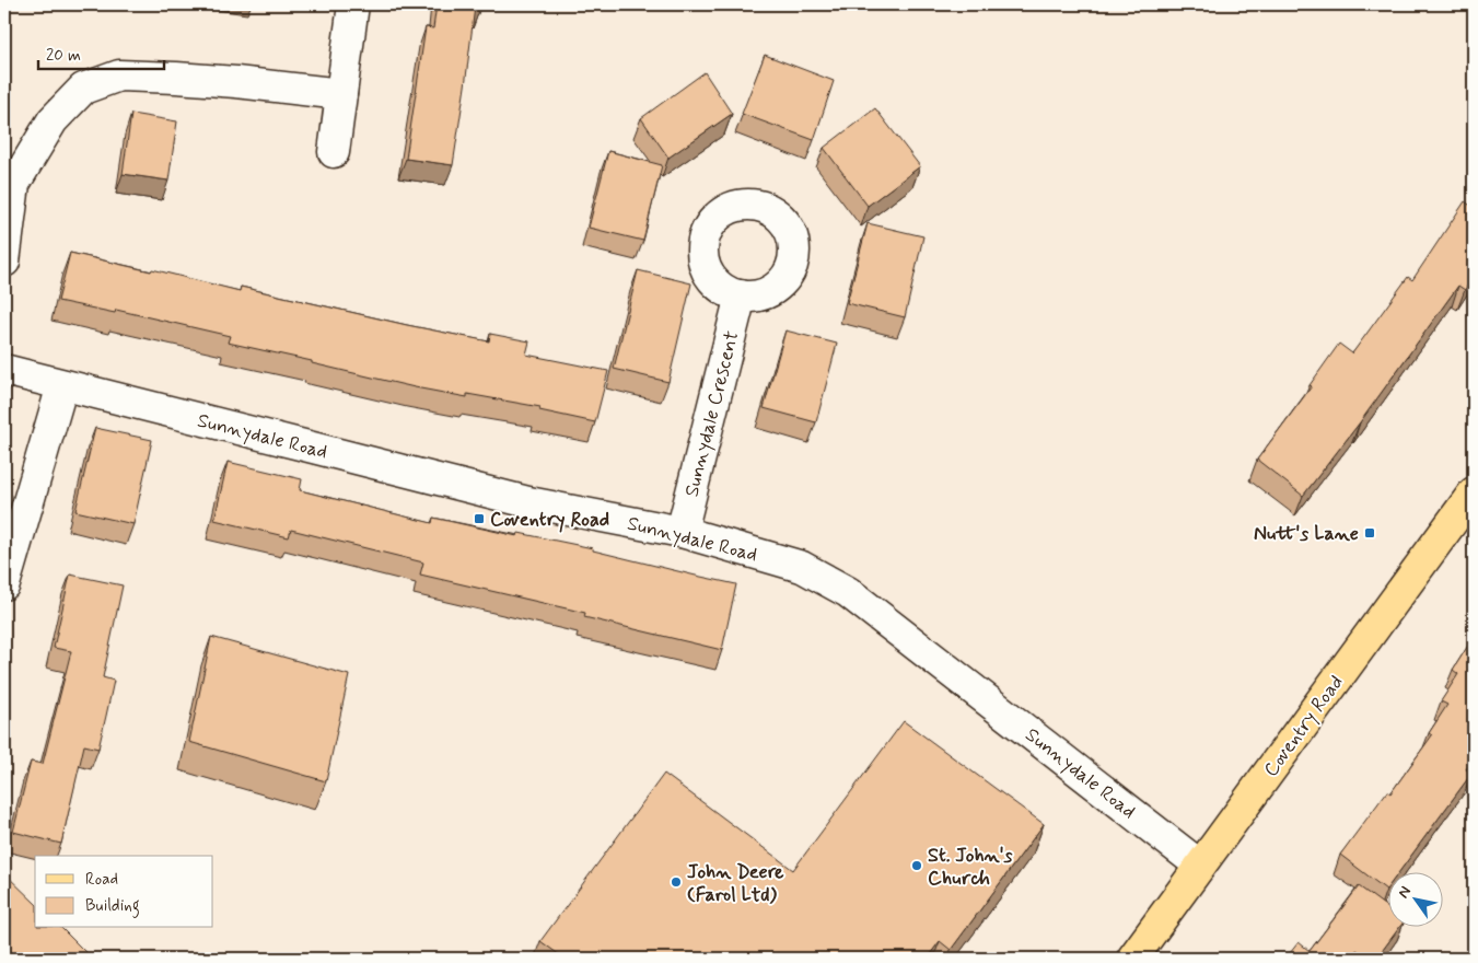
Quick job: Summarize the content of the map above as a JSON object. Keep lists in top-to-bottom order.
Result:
{
  "streets": {
    "main road": ["Coventry Road"],
    "street": ["Sunnydale Crescent", "Sunnydale Road"]
  },
  "crossings": [
    ["Sunnydale Crescent", "Sunnydale Road"],
    ["Sunnydale Road", "Coventry Road"]
  ],
  "places": {
    "transit": ["Coventry Road", "Nutt's Lane"],
    "other": ["St. John's Church", "John Deere (Farol Ltd)"]
  },
  "legend": ["Road", "Building"],
  "scale_bar": "20 m",
  "north": "top left"
}
